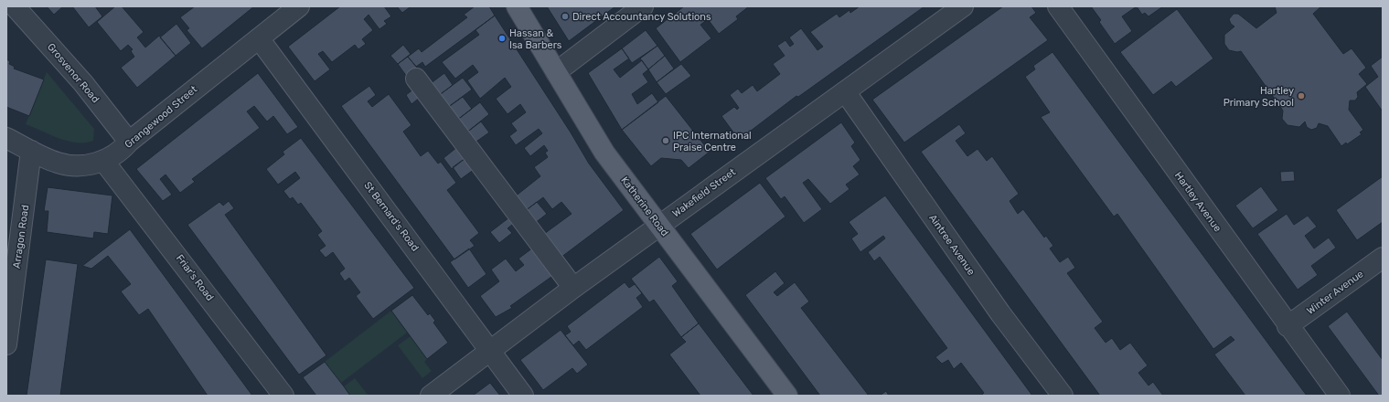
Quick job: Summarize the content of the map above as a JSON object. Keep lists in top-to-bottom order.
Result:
{
  "streets": {
    "main road": ["Katherine Road"],
    "street": [
      "Grosvenor Road",
      "Grangewood Street",
      "Wakefield Street",
      "Hartley Avenue",
      "St Bernard's Road",
      "Arragon Road",
      "Aintree Avenue",
      "Friar's Road",
      "Winter Avenue"
    ]
  },
  "crossings": [
    ["Grosvenor Road", "Grangewood Street"],
    ["Grangewood Street", "St Bernard's Road"],
    ["Grangewood Street", "Arragon Road"],
    ["Grangewood Street", "Friar's Road"],
    ["Wakefield Street", "Katherine Road"],
    ["Wakefield Street", "St Bernard's Road"],
    ["Wakefield Street", "Aintree Avenue"],
    ["Hartley Avenue", "Winter Avenue"]
  ],
  "places": [
    "Direct Accountancy Solutions",
    "Hassan & Isa Barbers",
    "Hartley Primary School",
    "IPC International Praise Centre"
  ]
}
